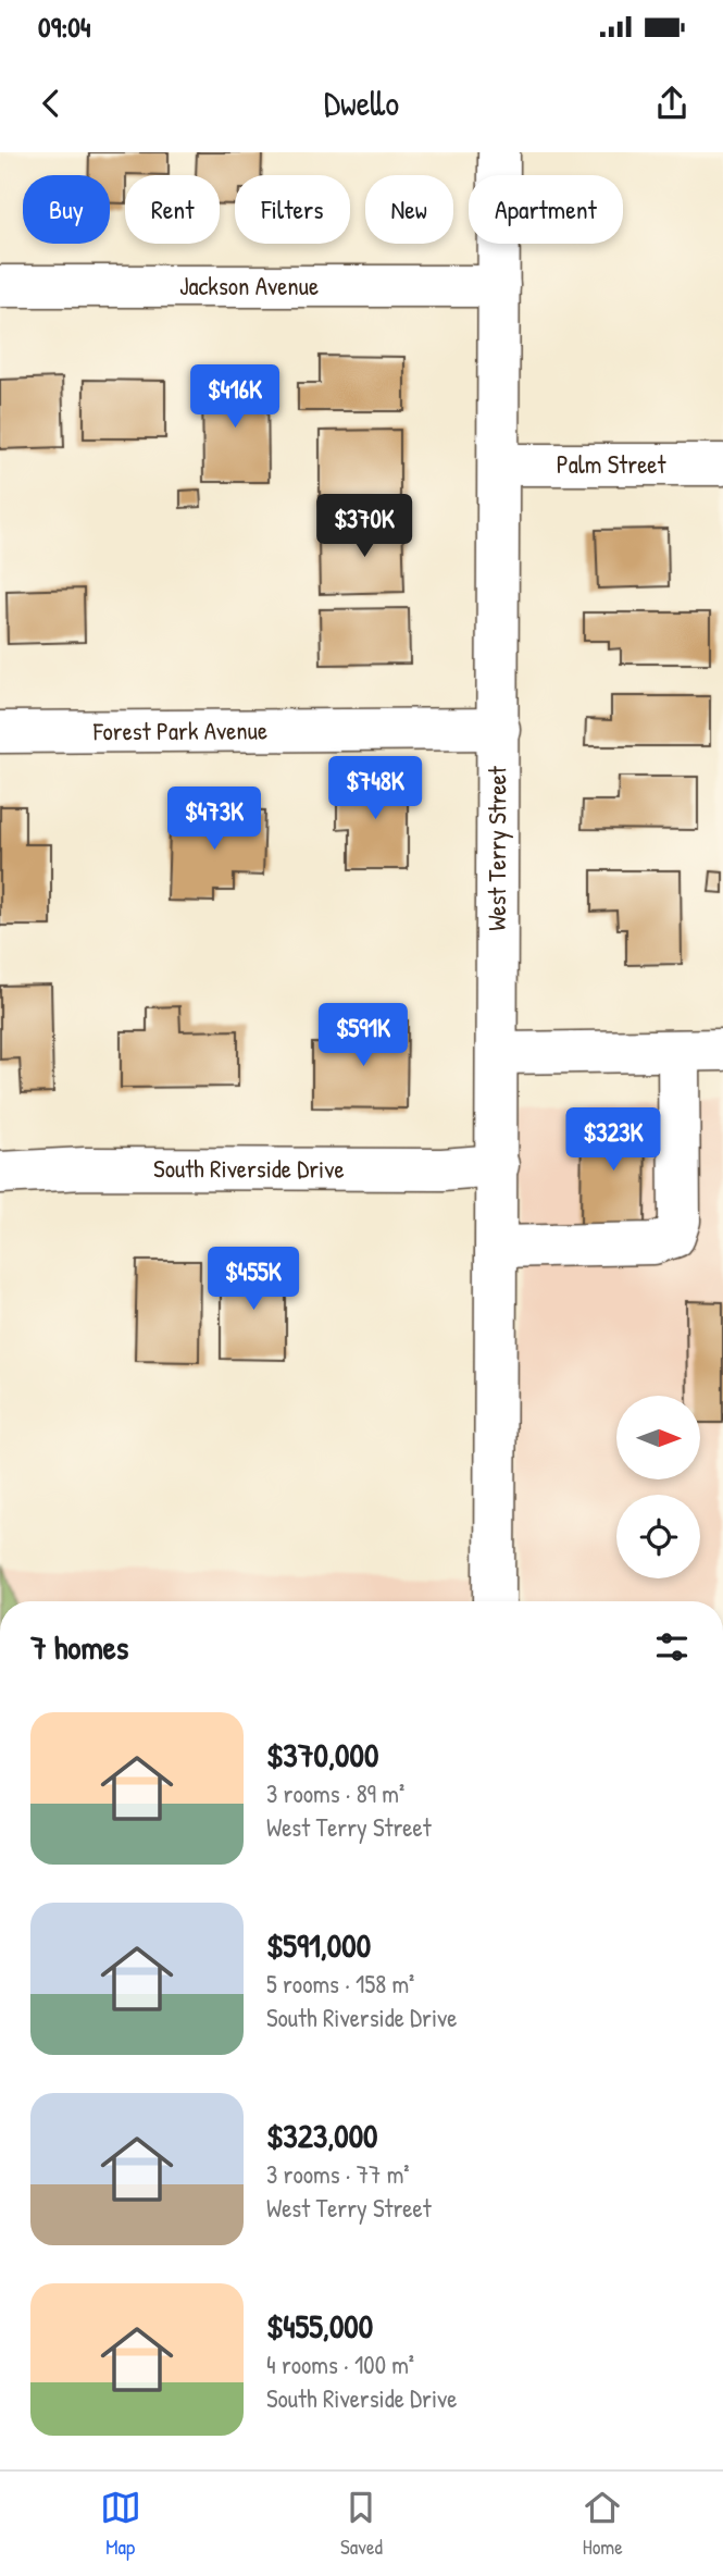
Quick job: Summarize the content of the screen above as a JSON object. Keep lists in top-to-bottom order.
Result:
{
  "streets": {
    "street": [
      "Jackson Avenue",
      "Palm Street",
      "Forest Park Avenue",
      "West Terry Street",
      "South Riverside Drive"
    ]
  },
  "crossings": [
    ["Jackson Avenue", "West Terry Street"],
    ["Palm Street", "West Terry Street"],
    ["Forest Park Avenue", "West Terry Street"],
    ["West Terry Street", "South Riverside Drive"]
  ],
  "north": "right",
  "page": {
    "status": "09:04",
    "header": "Dwello",
    "chip": [
      "Buy",
      "Rent",
      "Filters",
      "New",
      "Apartment"
    ],
    "price": [
      "$416K",
      "$370K",
      "$748K",
      "$473K",
      "$591K",
      "$323K",
      "$455K"
    ],
    "heading": "7 homes",
    "list": [
      {
        "name": "$370,000",
        "note": "3 rooms · 89 m² · West Terry Street"
      },
      {
        "name": "$591,000",
        "note": "5 rooms · 158 m² · South Riverside Drive"
      },
      {
        "name": "$323,000",
        "note": "3 rooms · 77 m² · West Terry Street"
      },
      {
        "name": "$455,000",
        "note": "4 rooms · 100 m² · South Riverside Drive"
      }
    ],
    "tabs": ["Map", "Saved", "Home"]
  }
}
